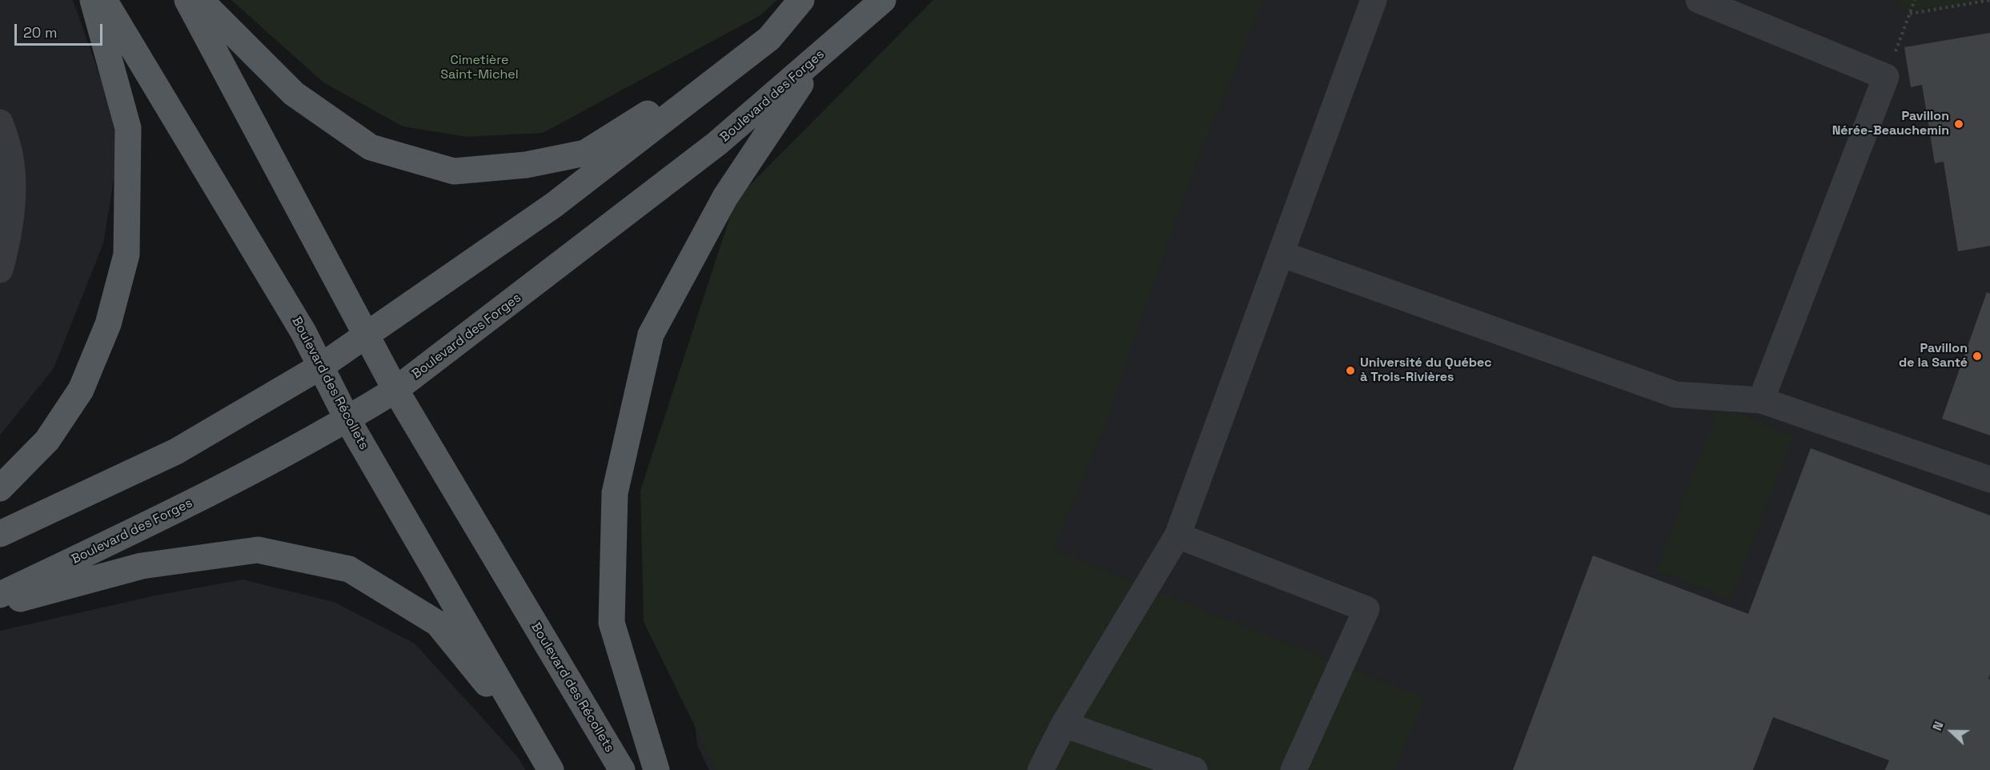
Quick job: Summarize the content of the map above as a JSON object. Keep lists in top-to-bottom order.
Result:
{
  "streets": {
    "main road": ["Boulevard des Forges", "Boulevard des Récollets"]
  },
  "crossings": [
    ["Boulevard des Forges", "Boulevard des Récollets"]
  ],
  "parks": ["Cimetière Saint-Michel"],
  "places": ["Pavillon Nérée-Beauchemin", "Pavillon de la Santé", "Université du Québec à Trois-Rivières"],
  "scale_bar": "20 m",
  "north": "left"
}
